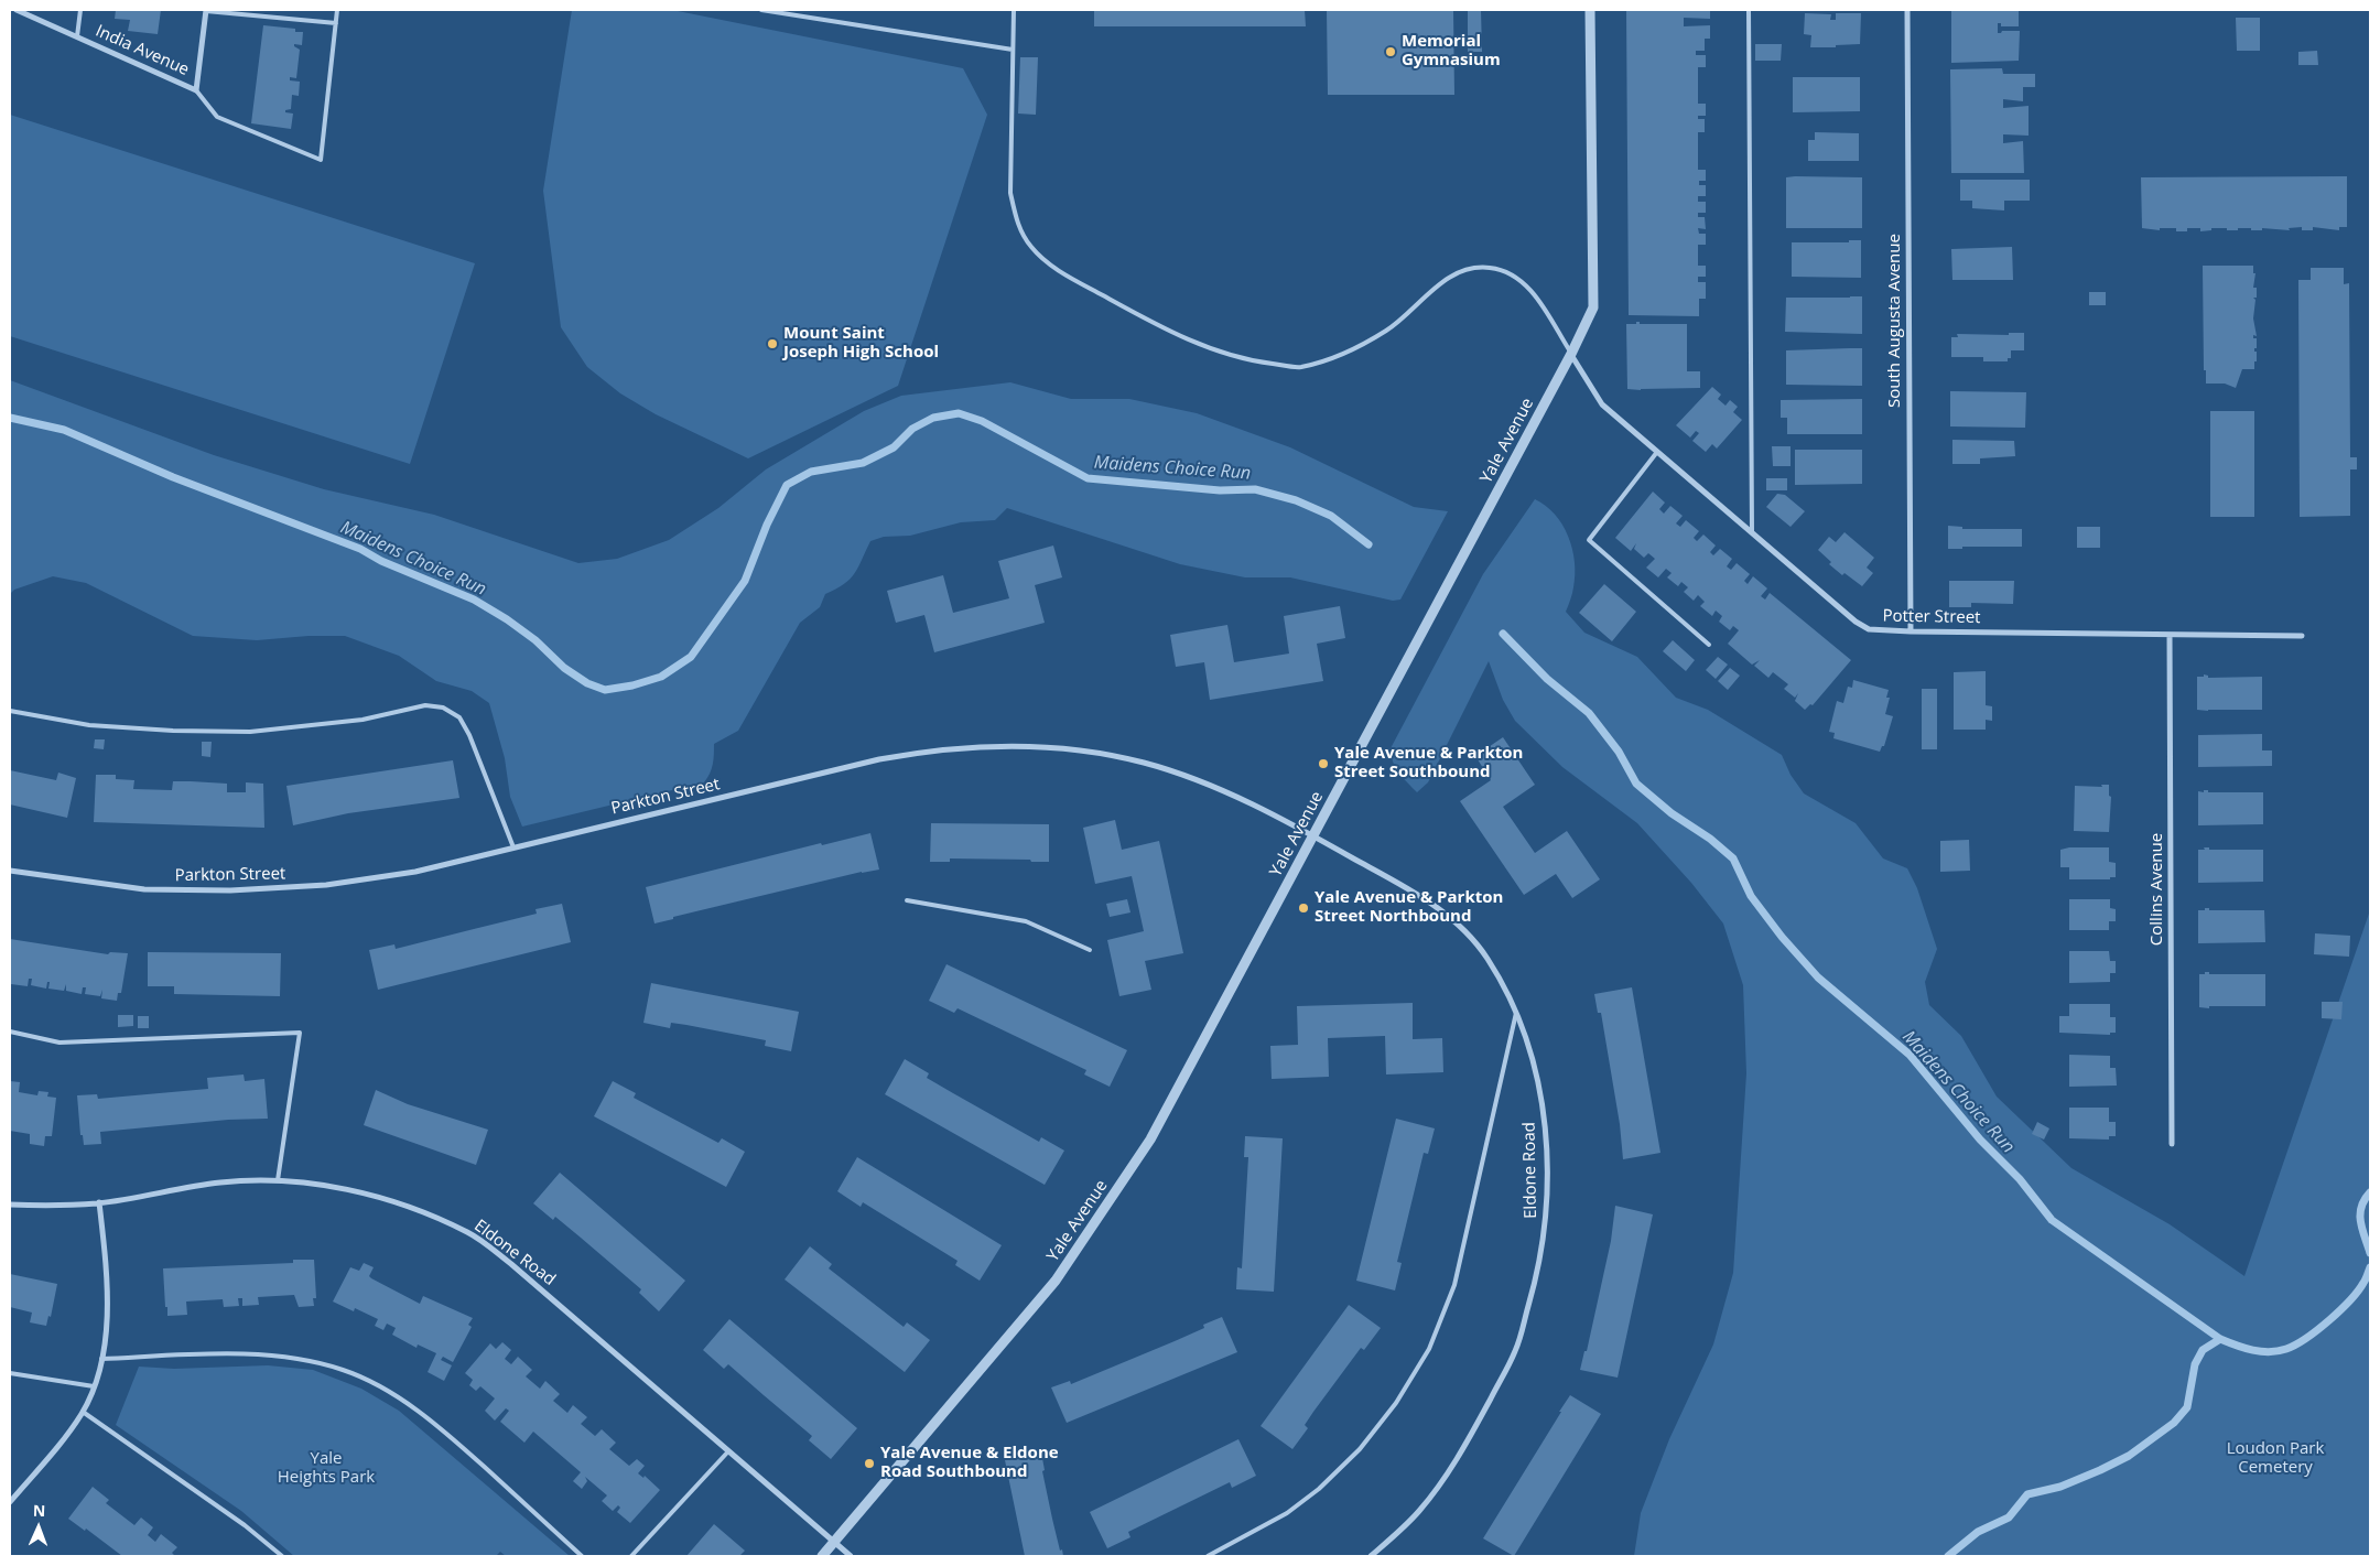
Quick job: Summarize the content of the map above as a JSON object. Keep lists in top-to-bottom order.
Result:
{
  "streets": {
    "street": [
      "India Avenue",
      "South Augusta Avenue",
      "Yale Avenue",
      "Potter Street",
      "Parkton Street",
      "Collins Avenue",
      "Eldone Road"
    ]
  },
  "crossings": [
    ["South Augusta Avenue", "Potter Street"],
    ["Yale Avenue", "Potter Street"],
    ["Yale Avenue", "Parkton Street"],
    ["Yale Avenue", "Eldone Road"],
    ["Potter Street", "Collins Avenue"],
    ["Parkton Street", "Eldone Road"]
  ],
  "water": ["Maidens Choice Run"],
  "parks": ["Loudon Park Cemetery", "Yale Heights Park"],
  "places": [
    "Memorial Gymnasium",
    "Mount Saint Joseph High School",
    "Yale Avenue & Parkton Street Southbound",
    "Yale Avenue & Parkton Street Northbound",
    "Yale Avenue & Eldone Road Southbound"
  ],
  "north": "top"
}
